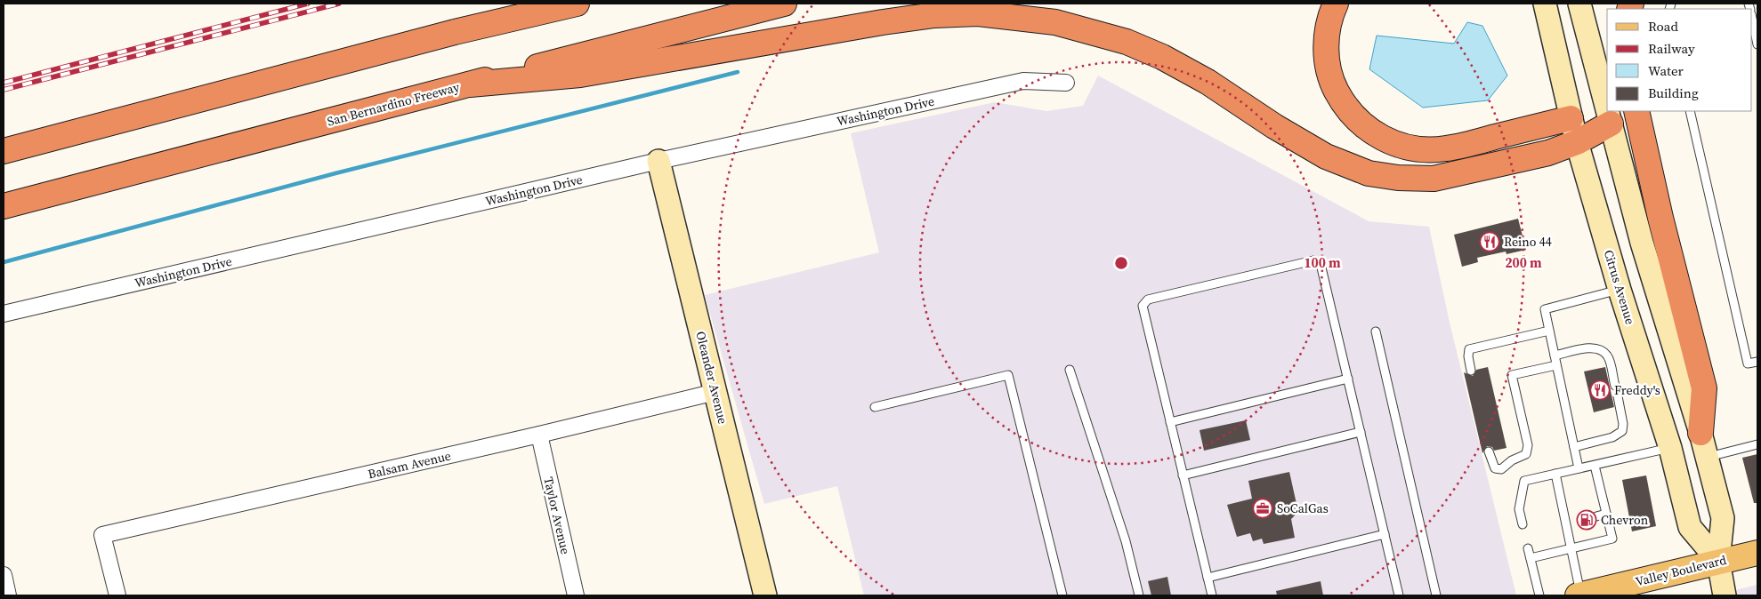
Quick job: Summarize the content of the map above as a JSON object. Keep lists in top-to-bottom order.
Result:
{
  "streets": {
    "highway": ["San Bernardino Freeway"],
    "main road": ["Citrus Avenue", "Oleander Avenue", "Valley Boulevard"],
    "street": ["Washington Drive", "Balsam Avenue", "Taylor Avenue"]
  },
  "crossings": [
    ["Washington Drive", "Oleander Avenue"],
    ["Citrus Avenue", "Valley Boulevard"],
    ["Oleander Avenue", "Balsam Avenue"],
    ["Balsam Avenue", "Taylor Avenue"]
  ],
  "places": {
    "restaurant": ["Reino 44", "Freddy's"],
    "office": ["SoCalGas"],
    "fuel station": ["Chevron"]
  },
  "legend": [
    "Road",
    "Railway",
    "Water",
    "Building"
  ],
  "rings": ["100 m", "200 m"]
}
